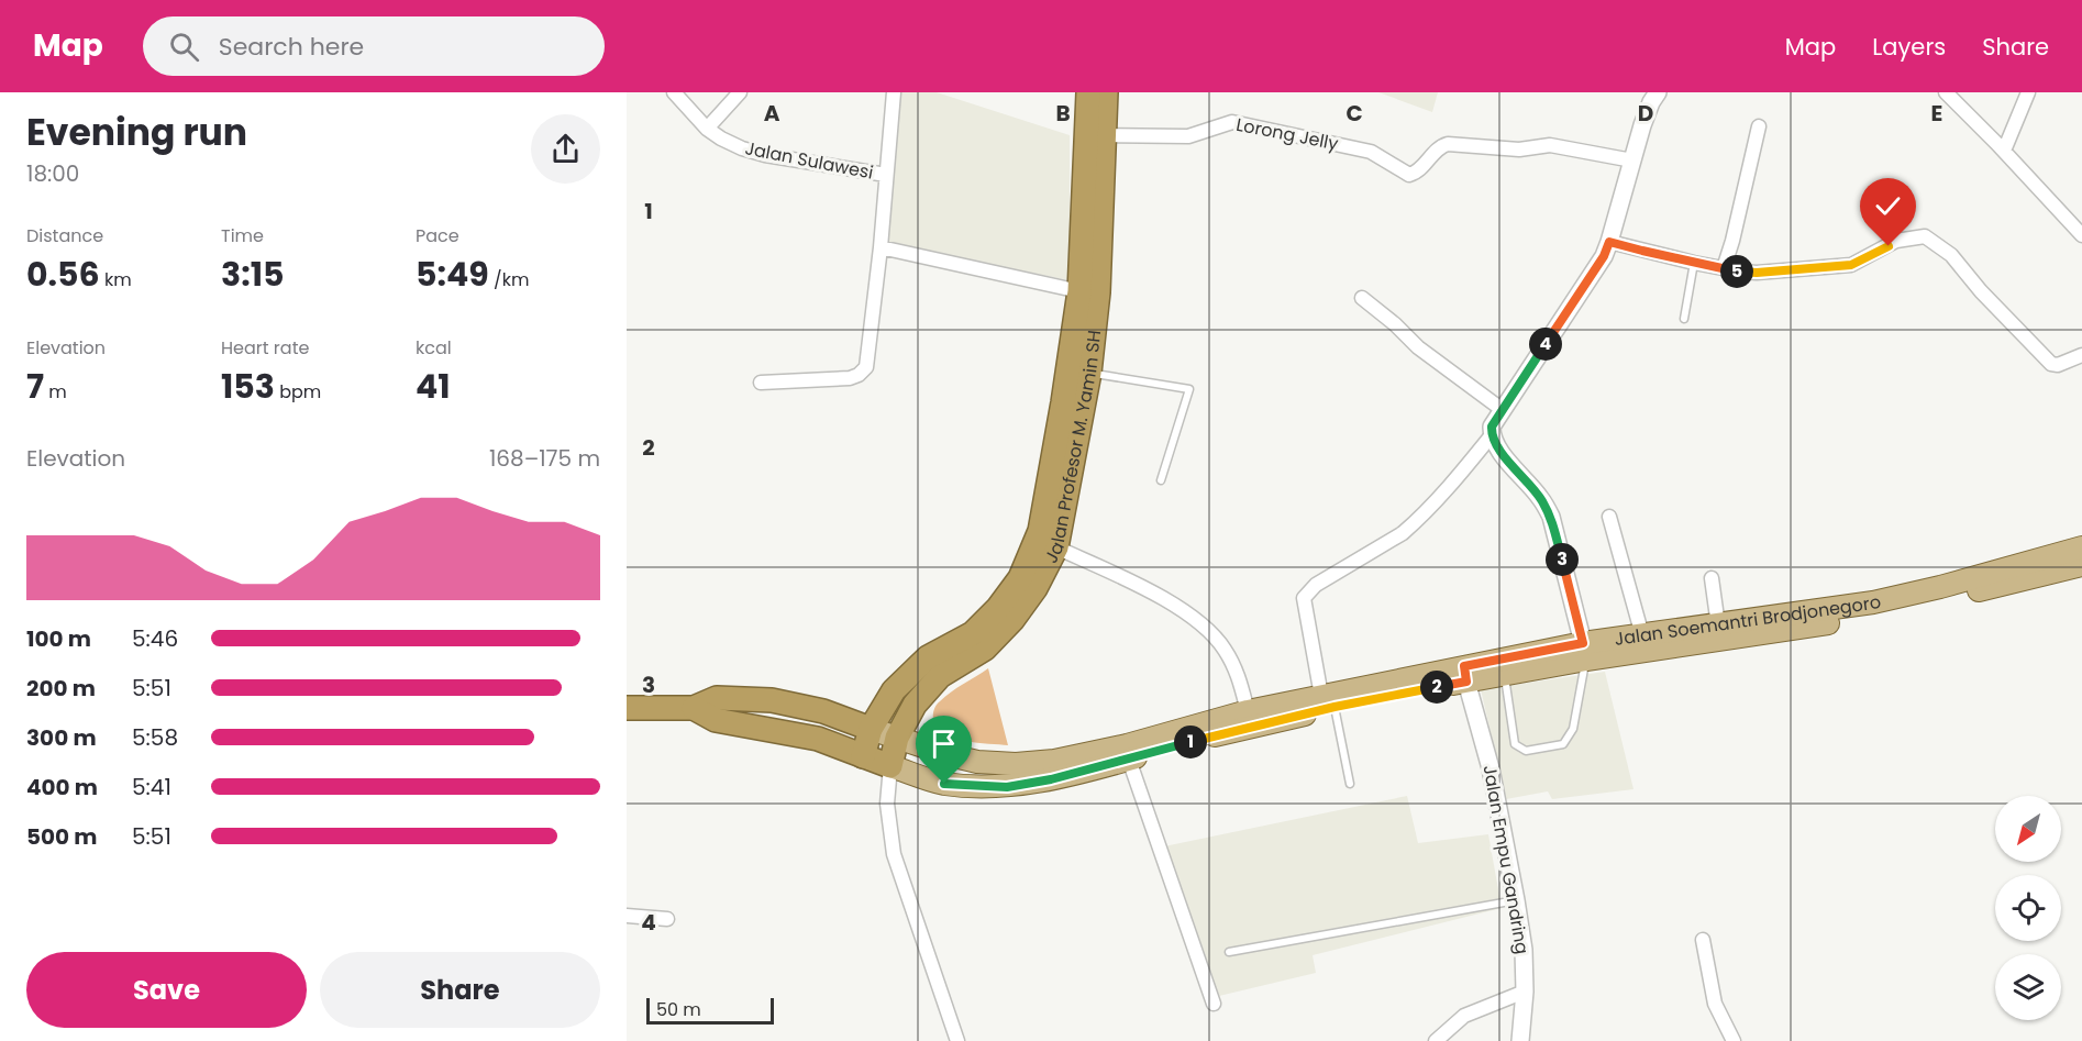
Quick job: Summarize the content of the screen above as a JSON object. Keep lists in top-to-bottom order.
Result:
{
  "streets": {
    "highway": ["Jalan Profesor M. Yamin SH"],
    "main road": ["Jalan Soemantri Brodjonegoro"],
    "street": ["Lorong Jelly", "Jalan Sulawesi", "Jalan Empu Gandring"]
  },
  "crossings": [
    ["Lorong Jelly", "Jalan Profesor M. Yamin SH"],
    ["Jalan Profesor M. Yamin SH", "Jalan Soemantri Brodjonegoro"],
    ["Jalan Soemantri Brodjonegoro", "Jalan Empu Gandring"]
  ],
  "scale_bar": "50 m",
  "north": "bottom left",
  "page": {
    "header": "Map",
    "search": "Search here",
    "nav": ["Map", "Layers", "Share"],
    "heading": ["Evening run", "18:00"],
    "stats": [
      ["Distance", "0.56 km"],
      ["Time", "3:15"],
      ["Pace", "5:49 /km"],
      ["Elevation", "7 m"],
      ["Heart rate", "153 bpm"],
      ["kcal", "41"]
    ],
    "pins": [
      "5",
      "4",
      "3",
      "2",
      "1"
    ],
    "chart": ["Elevation", "168–175 m"],
    "list": [
      {
        "name": "100 m",
        "note": "5:46"
      },
      {
        "name": "200 m",
        "note": "5:51"
      },
      {
        "name": "300 m",
        "note": "5:58"
      },
      {
        "name": "400 m",
        "note": "5:41"
      },
      {
        "name": "500 m",
        "note": "5:51"
      }
    ],
    "buttons": ["Save", "Share"],
    "scale": "50 m"
  },
  "grid": {
    "columns": [
      "A",
      "B",
      "C",
      "D",
      "E"
    ],
    "rows": [
      "1",
      "2",
      "3",
      "4"
    ]
  }
}
